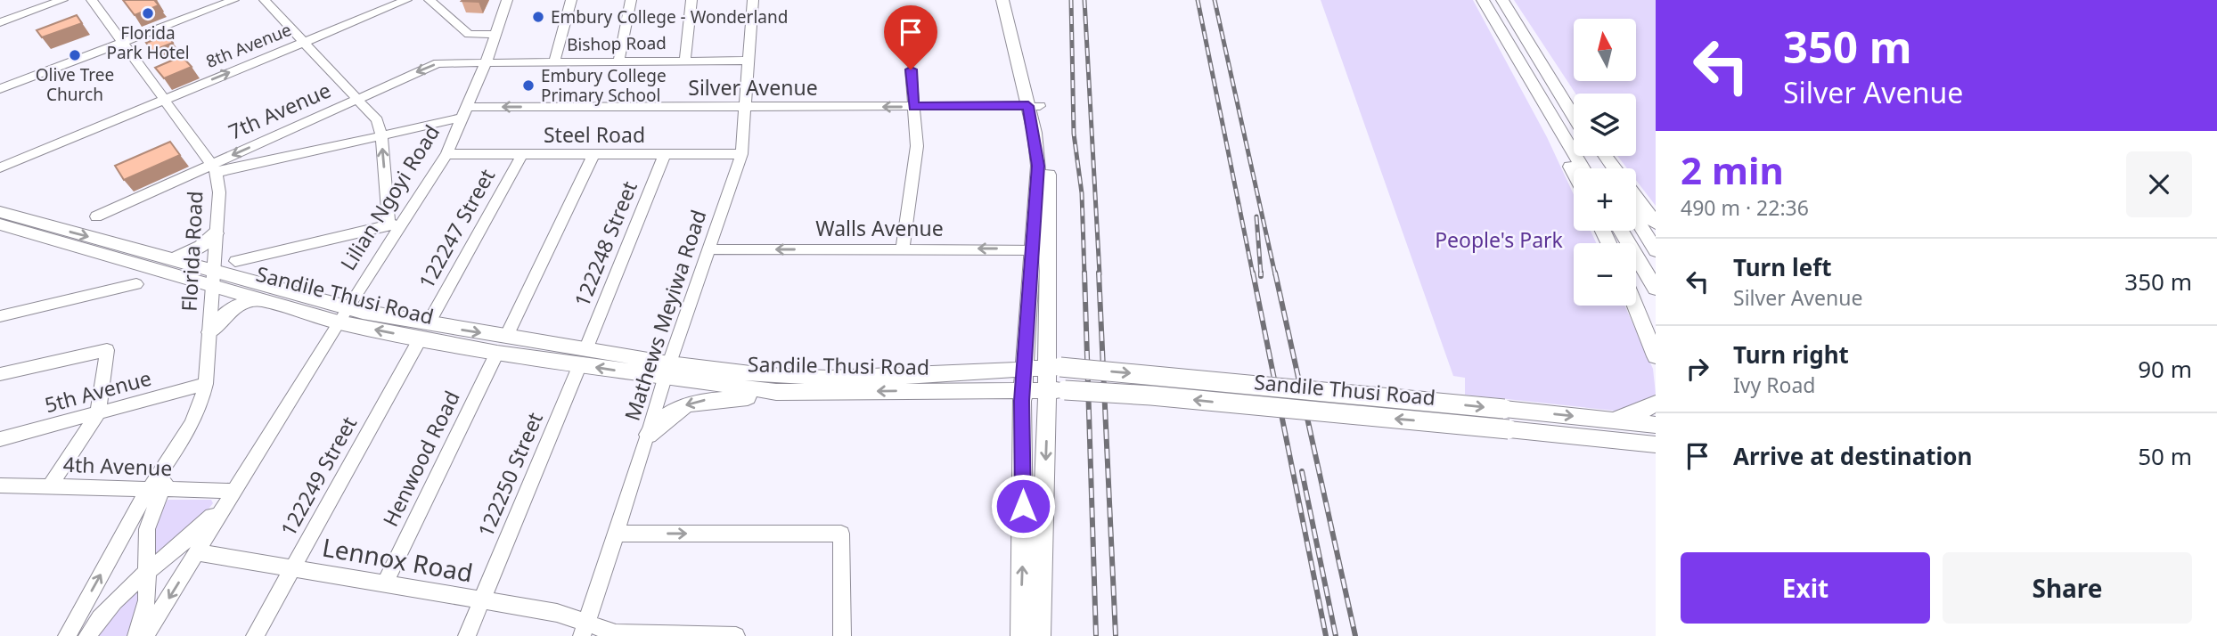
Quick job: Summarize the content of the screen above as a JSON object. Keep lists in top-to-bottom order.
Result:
{
  "streets": {
    "main road": ["Sandile Thusi Road"],
    "street": [
      "Bishop Road",
      "8th Avenue",
      "Silver Avenue",
      "7th Avenue",
      "Steel Road",
      "Lilian Ngoyi Road",
      "122247 Street",
      "Walls Avenue",
      "122248 Street",
      "Florida Road",
      "Mathews Meyiwa Road",
      "5th Avenue",
      "Henwood Road",
      "4th Avenue",
      "122250 Street",
      "122249 Street",
      "Lennox Road"
    ]
  },
  "crossings": [
    ["Bishop Road", "7th Avenue"],
    ["Bishop Road", "Lilian Ngoyi Road"],
    ["Bishop Road", "Mathews Meyiwa Road"],
    ["8th Avenue", "Florida Road"],
    ["Silver Avenue", "7th Avenue"],
    ["Silver Avenue", "Lilian Ngoyi Road"],
    ["Silver Avenue", "Florida Road"],
    ["Silver Avenue", "Mathews Meyiwa Road"],
    ["7th Avenue", "Lilian Ngoyi Road"],
    ["7th Avenue", "Florida Road"],
    ["Steel Road", "Lilian Ngoyi Road"],
    ["Steel Road", "122247 Street"],
    ["Steel Road", "122248 Street"],
    ["Steel Road", "Mathews Meyiwa Road"],
    ["Steel Road", "Henwood Road"],
    ["Lilian Ngoyi Road", "Florida Road"],
    ["Lilian Ngoyi Road", "Sandile Thusi Road"],
    ["Lilian Ngoyi Road", "4th Avenue"],
    ["Lilian Ngoyi Road", "Lennox Road"],
    ["122247 Street", "Sandile Thusi Road"],
    ["122247 Street", "122249 Street"],
    ["Walls Avenue", "Mathews Meyiwa Road"],
    ["122248 Street", "Sandile Thusi Road"],
    ["122248 Street", "122250 Street"],
    ["Florida Road", "Sandile Thusi Road"],
    ["Florida Road", "5th Avenue"],
    ["Florida Road", "4th Avenue"],
    ["Sandile Thusi Road", "Mathews Meyiwa Road"],
    ["Sandile Thusi Road", "Henwood Road"],
    ["Sandile Thusi Road", "122250 Street"],
    ["Sandile Thusi Road", "122249 Street"],
    ["Mathews Meyiwa Road", "Lennox Road"],
    ["Henwood Road", "Lennox Road"],
    ["122250 Street", "Lennox Road"],
    ["122249 Street", "Lennox Road"]
  ],
  "one_way": ["Silver Avenue", "Walls Avenue"],
  "parks": ["People's Park"],
  "places": [
    "Florida Park Hotel",
    "Embury College - Wonderland",
    "Olive Tree Church",
    "Embury College Primary School"
  ],
  "north": "top",
  "page": {
    "turn": ["350 m", "Silver Avenue"],
    "map_buttons": ["+", "−"],
    "heading": ["2 min", "490 m · 22:36"],
    "list": [
      {
        "name": "Turn left",
        "note": "Silver Avenue",
        "value": "350 m"
      },
      {
        "name": "Turn right",
        "note": "Ivy Road",
        "value": "90 m"
      },
      {
        "name": "Arrive at destination",
        "value": "50 m"
      }
    ],
    "buttons": ["Exit", "Share"]
  }
}
